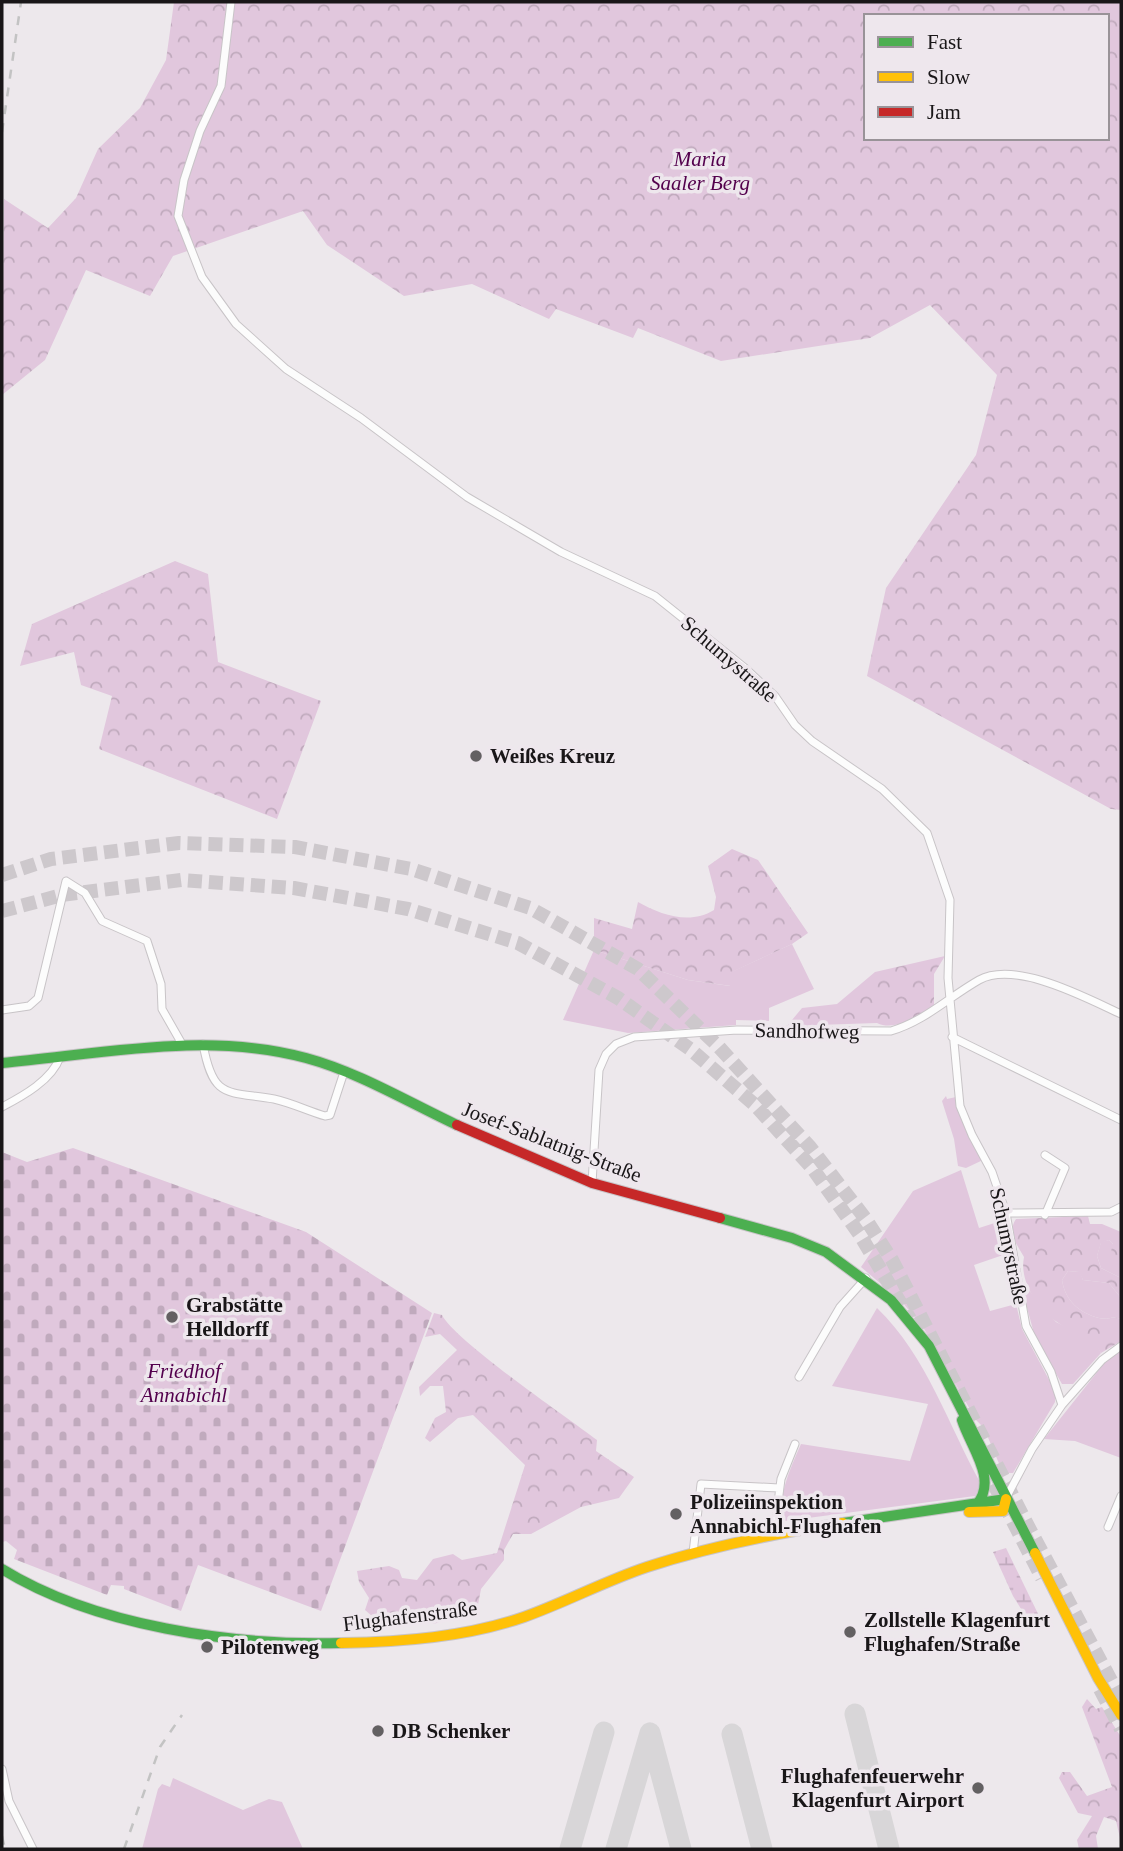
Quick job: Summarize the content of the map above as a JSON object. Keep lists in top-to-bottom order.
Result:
{
  "streets": {
    "main road": ["Josef-Sablatnig-Straße", "Flughafenstraße"],
    "street": ["Schumystraße", "Sandhofweg"]
  },
  "crossings": [
    ["Schumystraße", "Sandhofweg"],
    ["Sandhofweg", "Josef-Sablatnig-Straße"],
    ["Josef-Sablatnig-Straße", "Flughafenstraße"]
  ],
  "parks": ["Maria Saaler Berg", "Friedhof Annabichl"],
  "places": [
    "Weißes Kreuz",
    "Grabstätte Helldorff",
    "Polizeiinspektion Annabichl-Flughafen",
    "Zollstelle Klagenfurt Flughafen/Straße",
    "Pilotenweg",
    "DB Schenker",
    "Flughafenfeuerwehr Klagenfurt Airport"
  ],
  "legend": ["Fast", "Slow", "Jam"]
}
